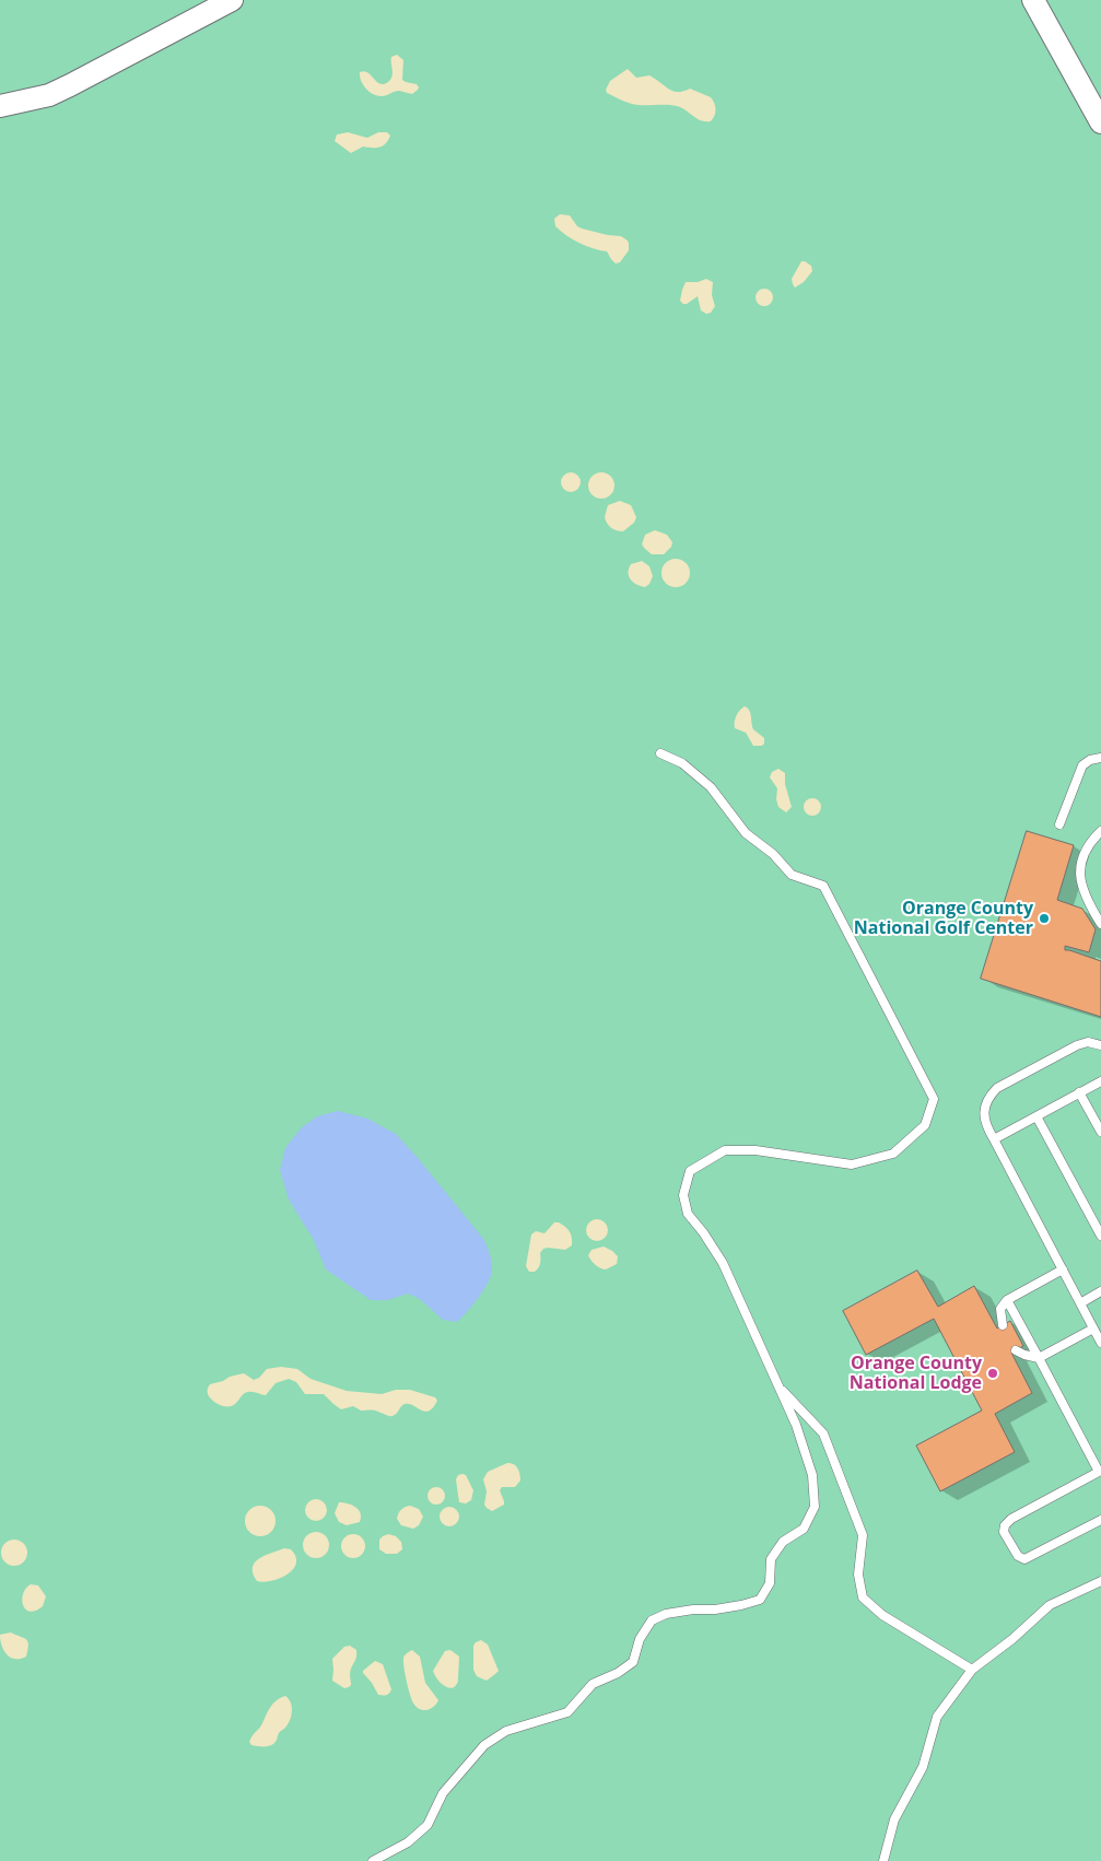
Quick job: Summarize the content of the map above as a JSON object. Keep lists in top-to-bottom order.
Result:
{
  "places": ["Orange County National Golf Center", "Orange County National Lodge"]
}
